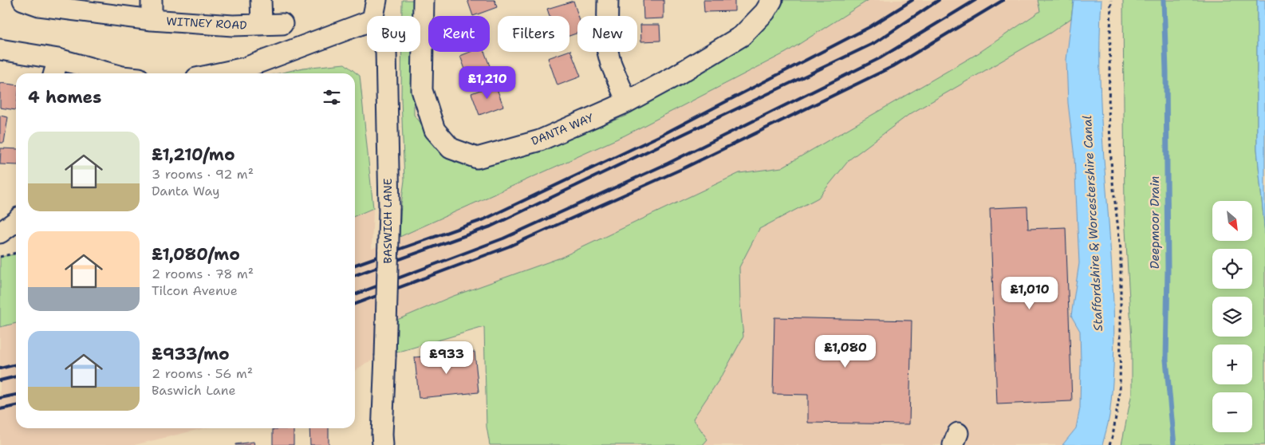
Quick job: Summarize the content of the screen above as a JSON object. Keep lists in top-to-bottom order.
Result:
{
  "streets": {
    "street": ["WITNEY ROAD", "DANTA WAY", "BASWICH LANE"]
  },
  "water": ["Deepmoor Drain", "Staffordshire & Worcestershire Canal"],
  "north": "bottom right",
  "page": {
    "chip": [
      "Buy",
      "Rent",
      "Filters",
      "New"
    ],
    "price": [
      "£1,210",
      "£1,010",
      "£1,080",
      "£933"
    ],
    "heading": "4 homes",
    "list": [
      {
        "name": "£1,210/mo",
        "note": "3 rooms · 92 m² · Danta Way"
      },
      {
        "name": "£1,080/mo",
        "note": "2 rooms · 78 m² · Tilcon Avenue"
      },
      {
        "name": "£933/mo",
        "note": "2 rooms · 56 m² · Baswich Lane"
      }
    ],
    "map_buttons": ["+", "−"]
  }
}
